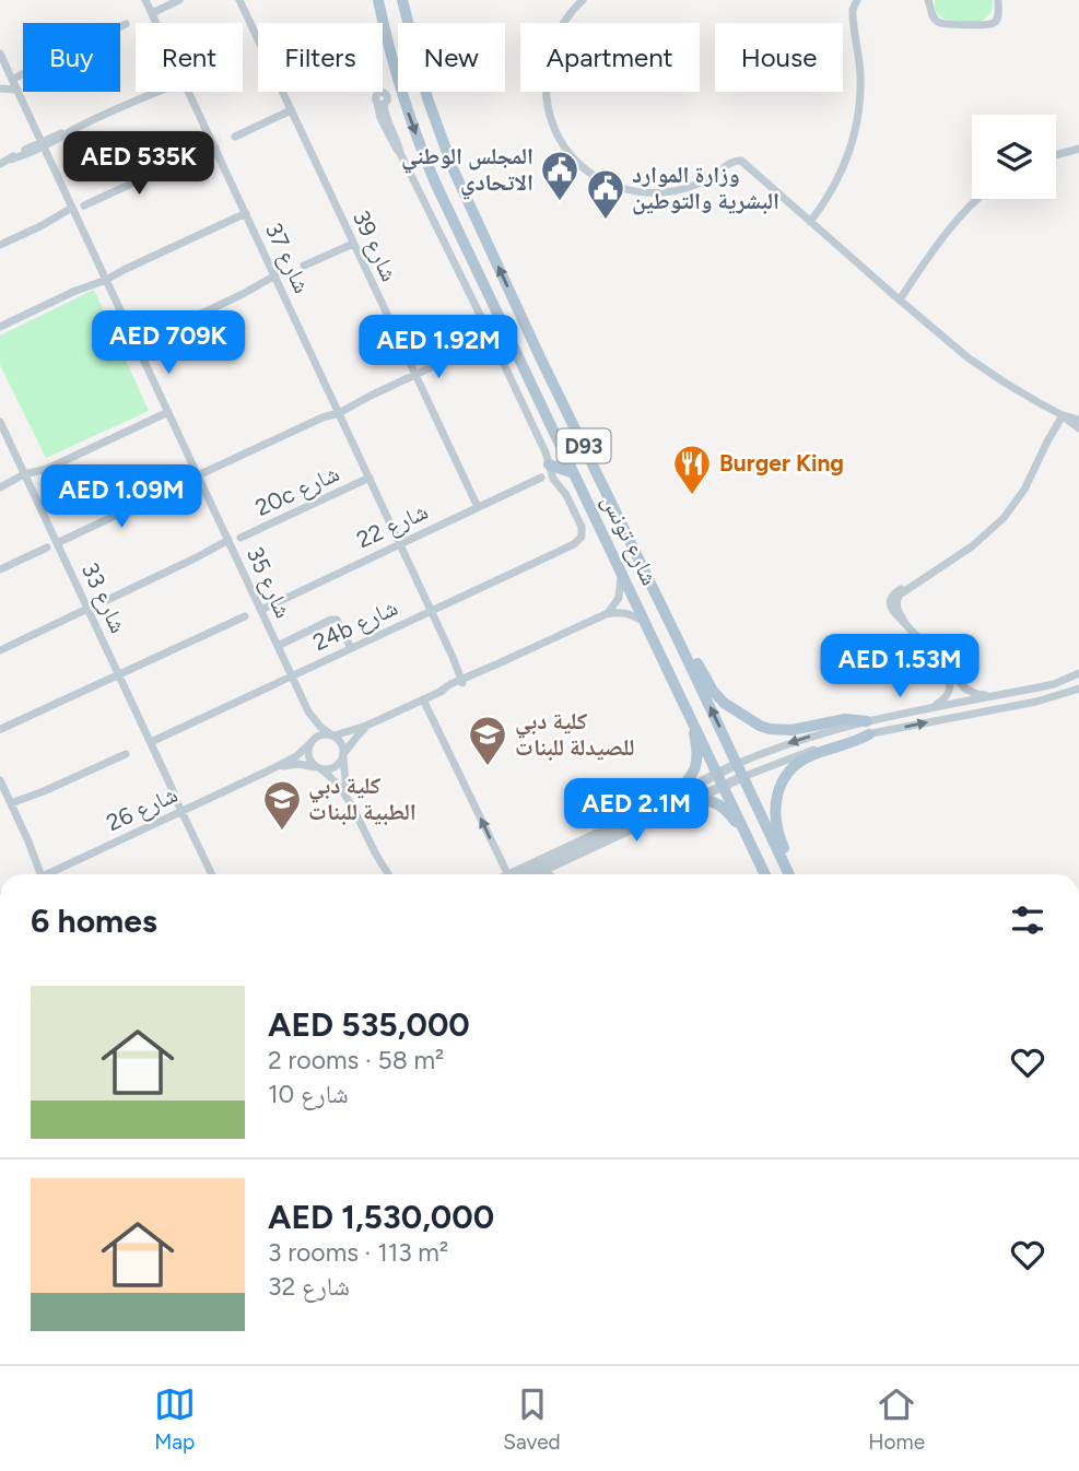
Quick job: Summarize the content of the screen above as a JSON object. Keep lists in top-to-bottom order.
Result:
{
  "streets": {
    "main road": ["D93", "شارع تونس"],
    "street": [
      "شارع 39",
      "شارع 37",
      "20c شارع",
      "شارع 22",
      "شارع 35",
      "شارع 33",
      "24b شارع",
      "شارع 26"
    ]
  },
  "crossings": [
    ["شارع 39", "شارع 22"],
    ["شارع 37", "20c شارع"],
    ["شارع 37", "شارع 22"],
    ["شارع 37", "24b شارع"],
    ["شارع 22", "شارع 35"],
    ["شارع 35", "24b شارع"],
    ["شارع 35", "شارع 26"],
    ["شارع 33", "24b شارع"],
    ["شارع 33", "شارع 26"]
  ],
  "places": {
    "public building": ["المجلس الوطني الاتحادي", "وزارة الموارد البشرية والتوطين"],
    "restaurant": ["Burger King"],
    "school or university": ["كلية دبي للصيدلة للبنات", "كلية دبي الطبية للبنات"]
  },
  "page": {
    "chip": [
      "Buy",
      "Rent",
      "Filters",
      "New",
      "Apartment",
      "House"
    ],
    "price": [
      "AED 535K",
      "AED 709K",
      "AED 1.92M",
      "AED 1.09M",
      "AED 1.53M",
      "AED 2.1M"
    ],
    "heading": "6 homes",
    "list": [
      {
        "name": "AED 535,000",
        "note": "2 rooms · 58 m² · شارع 10"
      },
      {
        "name": "AED 1,530,000",
        "note": "3 rooms · 113 m² · شارع 32"
      }
    ],
    "tabs": ["Map", "Saved", "Home"]
  }
}
